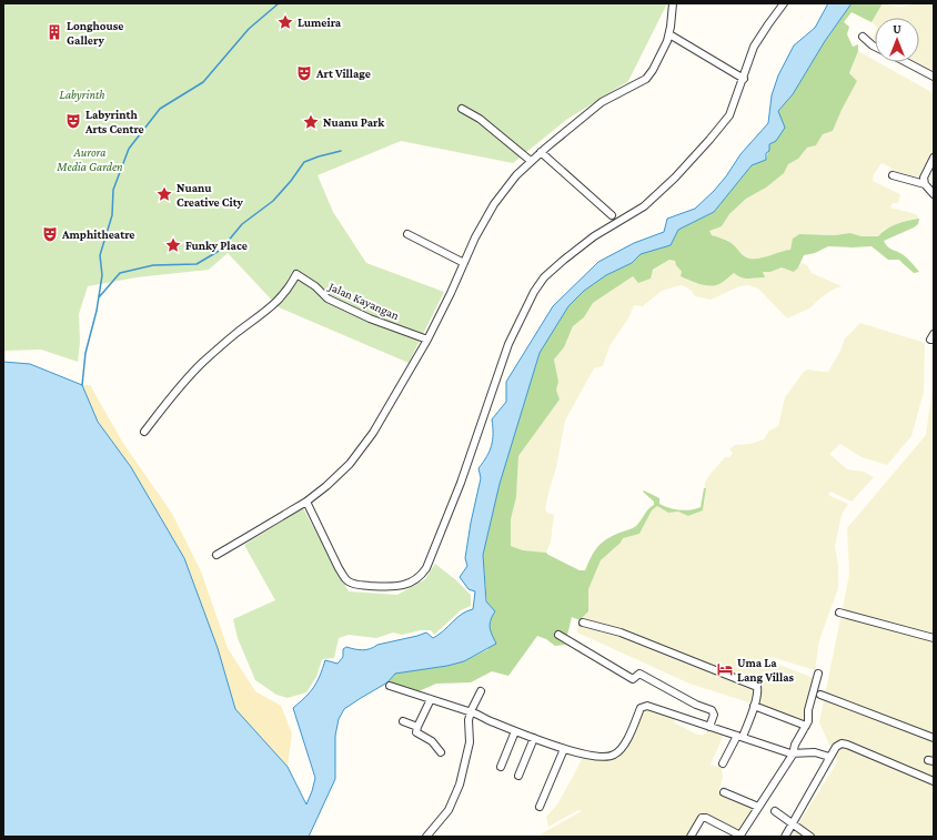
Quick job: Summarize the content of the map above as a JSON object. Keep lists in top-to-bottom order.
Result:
{
  "streets": {
    "street": ["Jalan Kayangan"]
  },
  "parks": ["Labyrinth", "Aurora Media Garden"],
  "places": {
    "place": [
      "Lumeira",
      "Nuanu Park",
      "Nuanu Creative City",
      "Funky Place"
    ],
    "building": ["Longhouse Gallery"],
    "theatre": ["Art Village", "Labyrinth Arts Centre", "Amphitheatre"],
    "hotel": ["Uma La Lang Villas"]
  },
  "north": "top"
}
